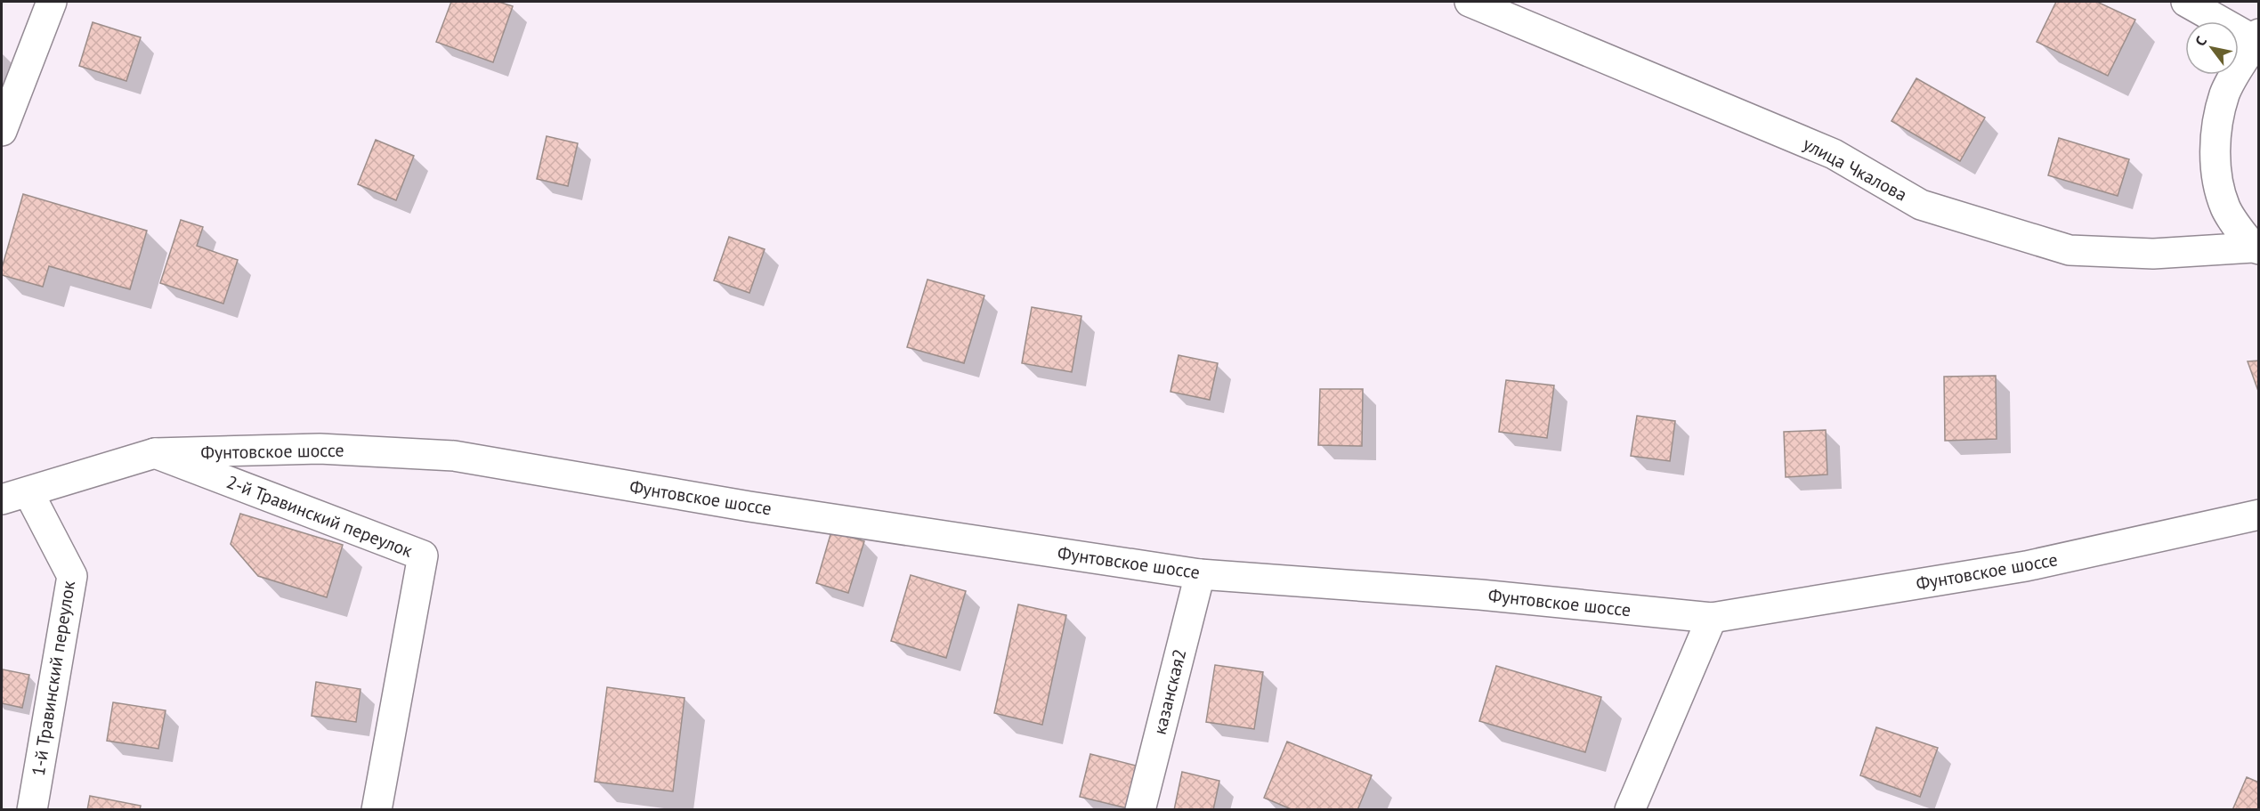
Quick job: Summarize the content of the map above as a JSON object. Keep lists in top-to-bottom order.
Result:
{
  "streets": {
    "street": [
      "улица Чкалова",
      "Фунтовское шоссе",
      "2-й Травинский переулок",
      "1-й Травинский переулок",
      "казанская2"
    ]
  },
  "crossings": [
    ["Фунтовское шоссе", "2-й Травинский переулок"],
    ["Фунтовское шоссе", "1-й Травинский переулок"],
    ["Фунтовское шоссе", "казанская2"]
  ],
  "north": "top left"
}
